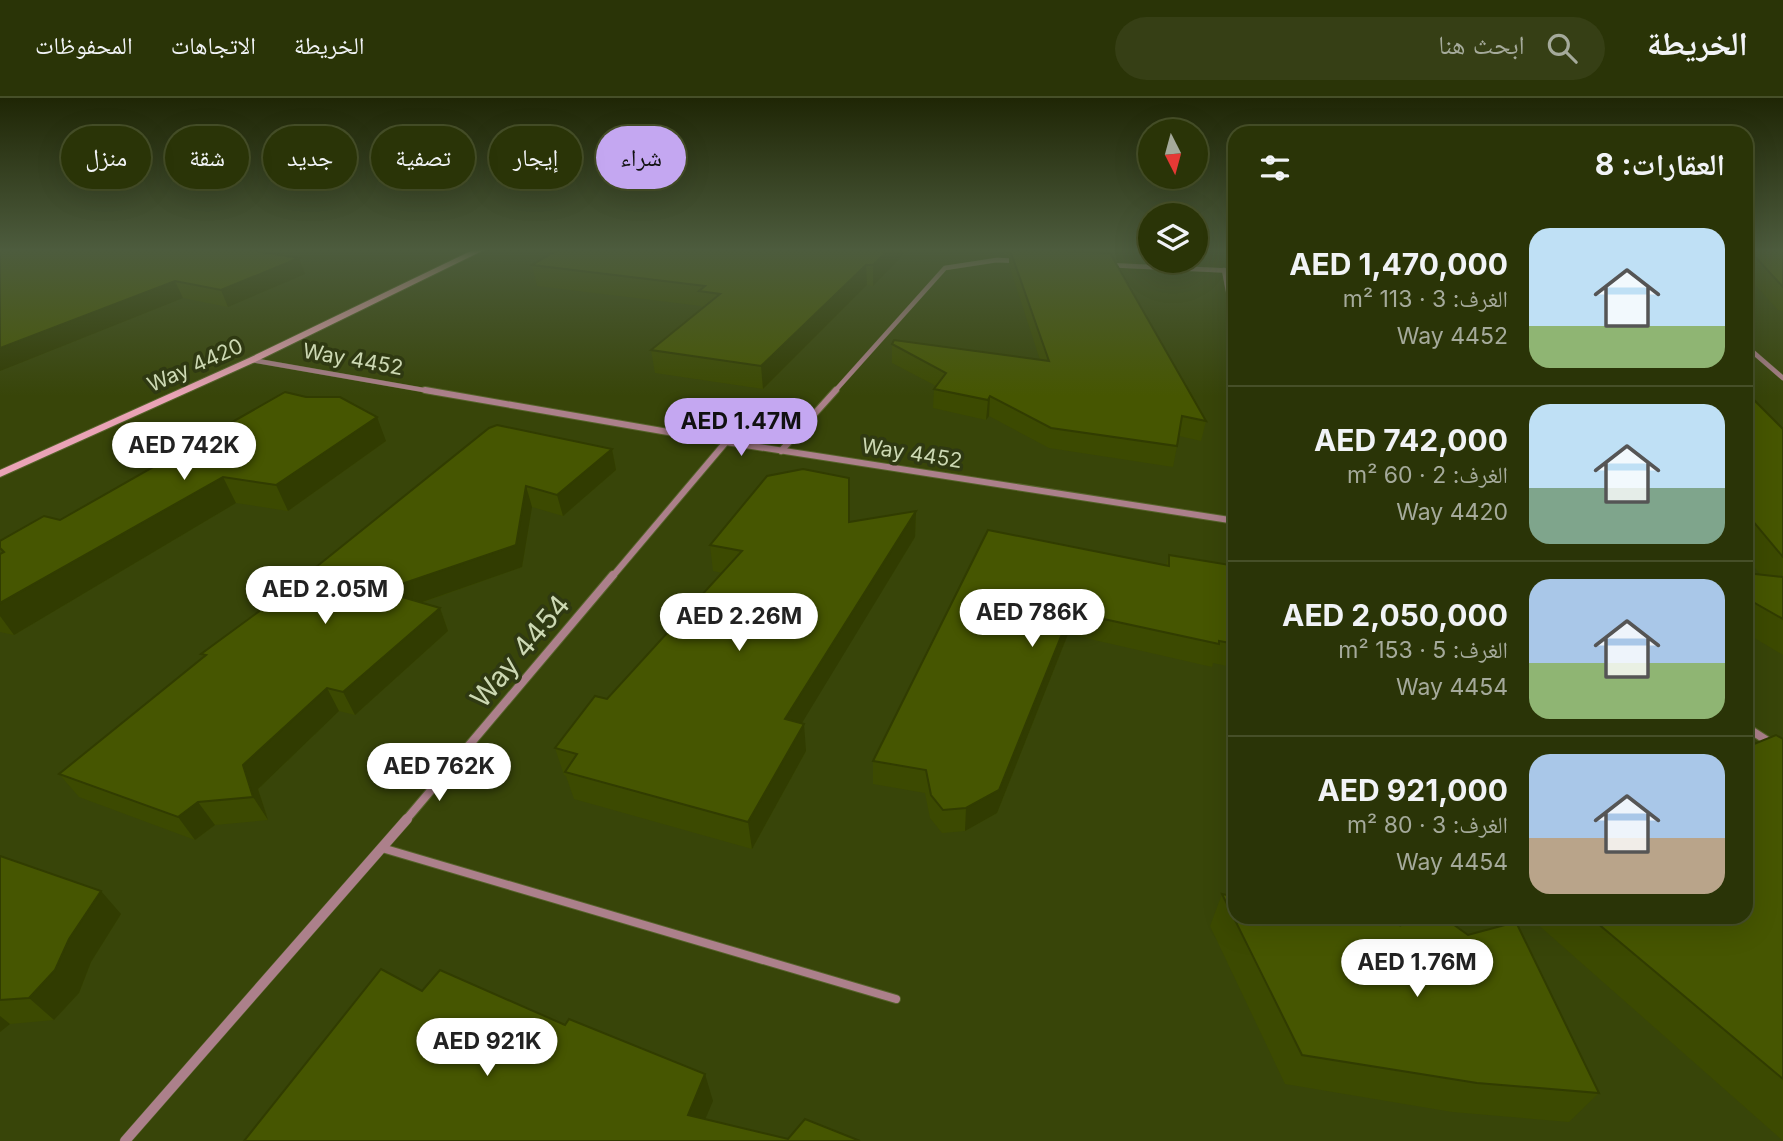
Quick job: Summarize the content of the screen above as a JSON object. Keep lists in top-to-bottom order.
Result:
{
  "streets": {
    "street": ["Way 4452", "Way 4420", "Way 4454"]
  },
  "crossings": [
    ["Way 4452", "Way 4420"],
    ["Way 4452", "Way 4454"]
  ],
  "north": "bottom",
  "page": {
    "header": "الخريطة",
    "search": "ابحث هنا",
    "nav": ["الخريطة", "الاتجاهات", "المحفوظات"],
    "chip": [
      "شراء",
      "إيجار",
      "تصفية",
      "جديد",
      "شقة",
      "منزل"
    ],
    "heading": "العقارات: 8",
    "list": [
      {
        "name": "AED 1,470,000",
        "note": "الغرف: 3 · 113 m² · Way 4452"
      },
      {
        "name": "AED 742,000",
        "note": "الغرف: 2 · 60 m² · Way 4420"
      },
      {
        "name": "AED 2,050,000",
        "note": "الغرف: 5 · 153 m² · Way 4454"
      },
      {
        "name": "AED 921,000",
        "note": "الغرف: 3 · 80 m² · Way 4454"
      }
    ],
    "price": [
      "AED 1.47M",
      "AED 742K",
      "AED 2.05M",
      "AED 786K",
      "AED 2.26M",
      "AED 762K",
      "AED 1.76M",
      "AED 921K"
    ]
  }
}
